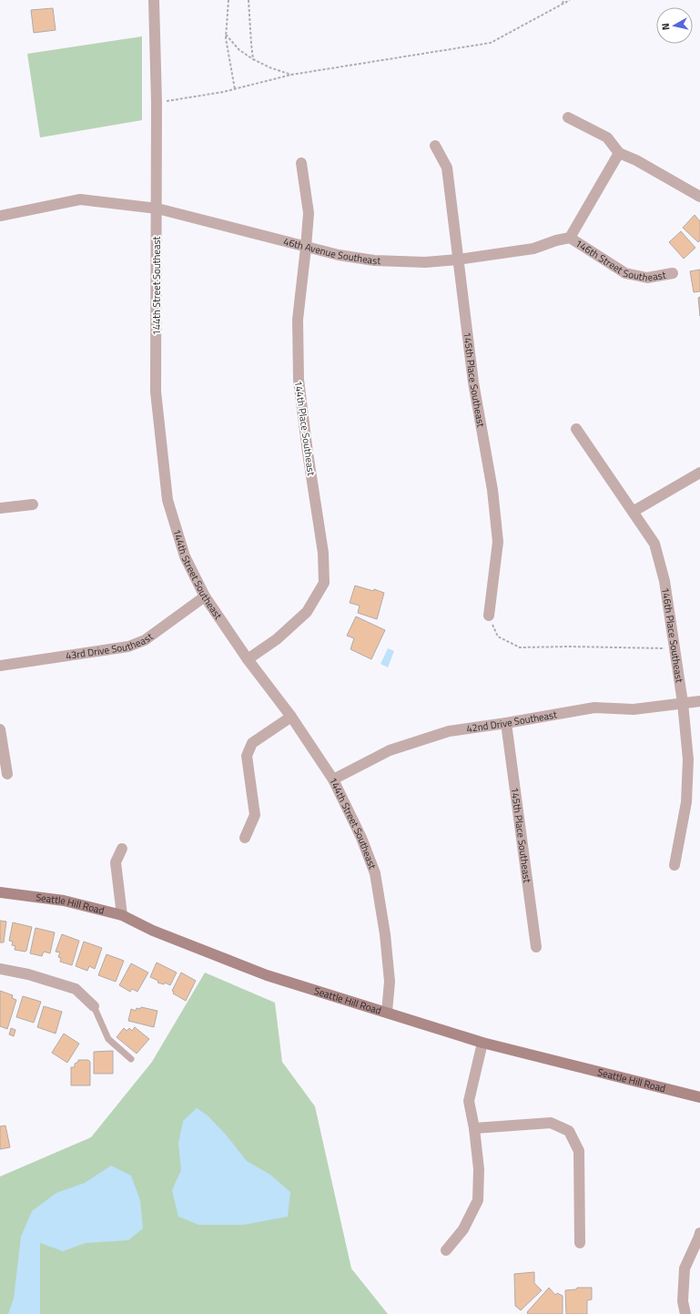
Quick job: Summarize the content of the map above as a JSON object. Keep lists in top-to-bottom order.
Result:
{
  "streets": {
    "main road": ["Seattle Hill Road"],
    "street": [
      "46th Avenue Southeast",
      "146th Street Southeast",
      "144th Street Southeast",
      "145th Place Southeast",
      "144th Place Southeast",
      "146th Place Southeast",
      "43rd Drive Southeast",
      "42nd Drive Southeast"
    ]
  },
  "crossings": [
    ["46th Avenue Southeast", "146th Street Southeast"],
    ["46th Avenue Southeast", "144th Street Southeast"],
    ["46th Avenue Southeast", "145th Place Southeast"],
    ["46th Avenue Southeast", "144th Place Southeast"],
    ["144th Street Southeast", "144th Place Southeast"],
    ["144th Street Southeast", "43rd Drive Southeast"],
    ["144th Street Southeast", "42nd Drive Southeast"],
    ["144th Street Southeast", "Seattle Hill Road"],
    ["145th Place Southeast", "42nd Drive Southeast"],
    ["146th Place Southeast", "42nd Drive Southeast"]
  ],
  "north": "left"
}
